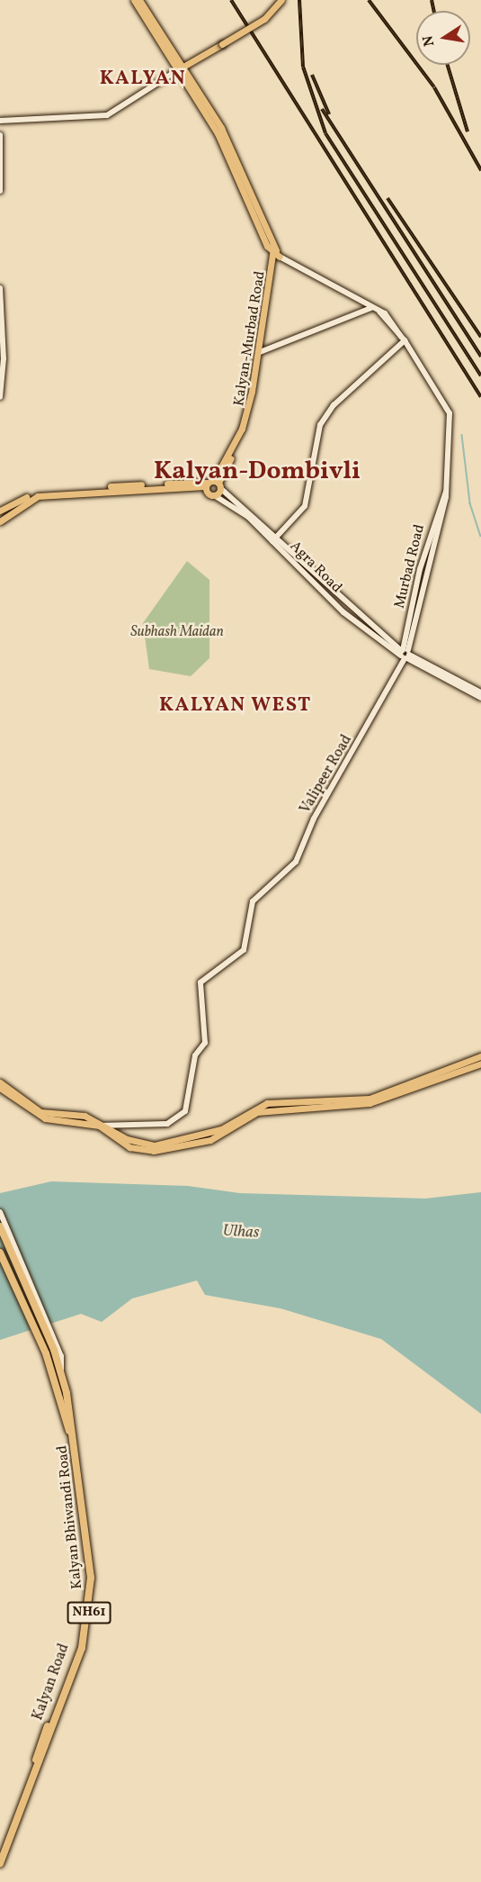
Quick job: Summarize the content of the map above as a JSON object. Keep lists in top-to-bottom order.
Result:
{
  "streets": {
    "highway": ["Kalyan Bhiwandi Road", "NH61", "Kalyan Road"],
    "main road": ["Kalyan-Murbad Road"],
    "street": ["Murbad Road", "Agra Road", "Valipeer Road"]
  },
  "crossings": [
    ["Kalyan-Murbad Road", "Murbad Road"],
    ["Kalyan-Murbad Road", "Agra Road"],
    ["Murbad Road", "Agra Road"],
    ["Murbad Road", "Valipeer Road"],
    ["Agra Road", "Valipeer Road"],
    ["Kalyan Bhiwandi Road", "NH61"]
  ],
  "districts": ["KALYAN", "Kalyan-Dombivli", "KALYAN WEST"],
  "water": ["Ulhas"],
  "parks": ["Subhash Maidan"],
  "north": "left"
}
